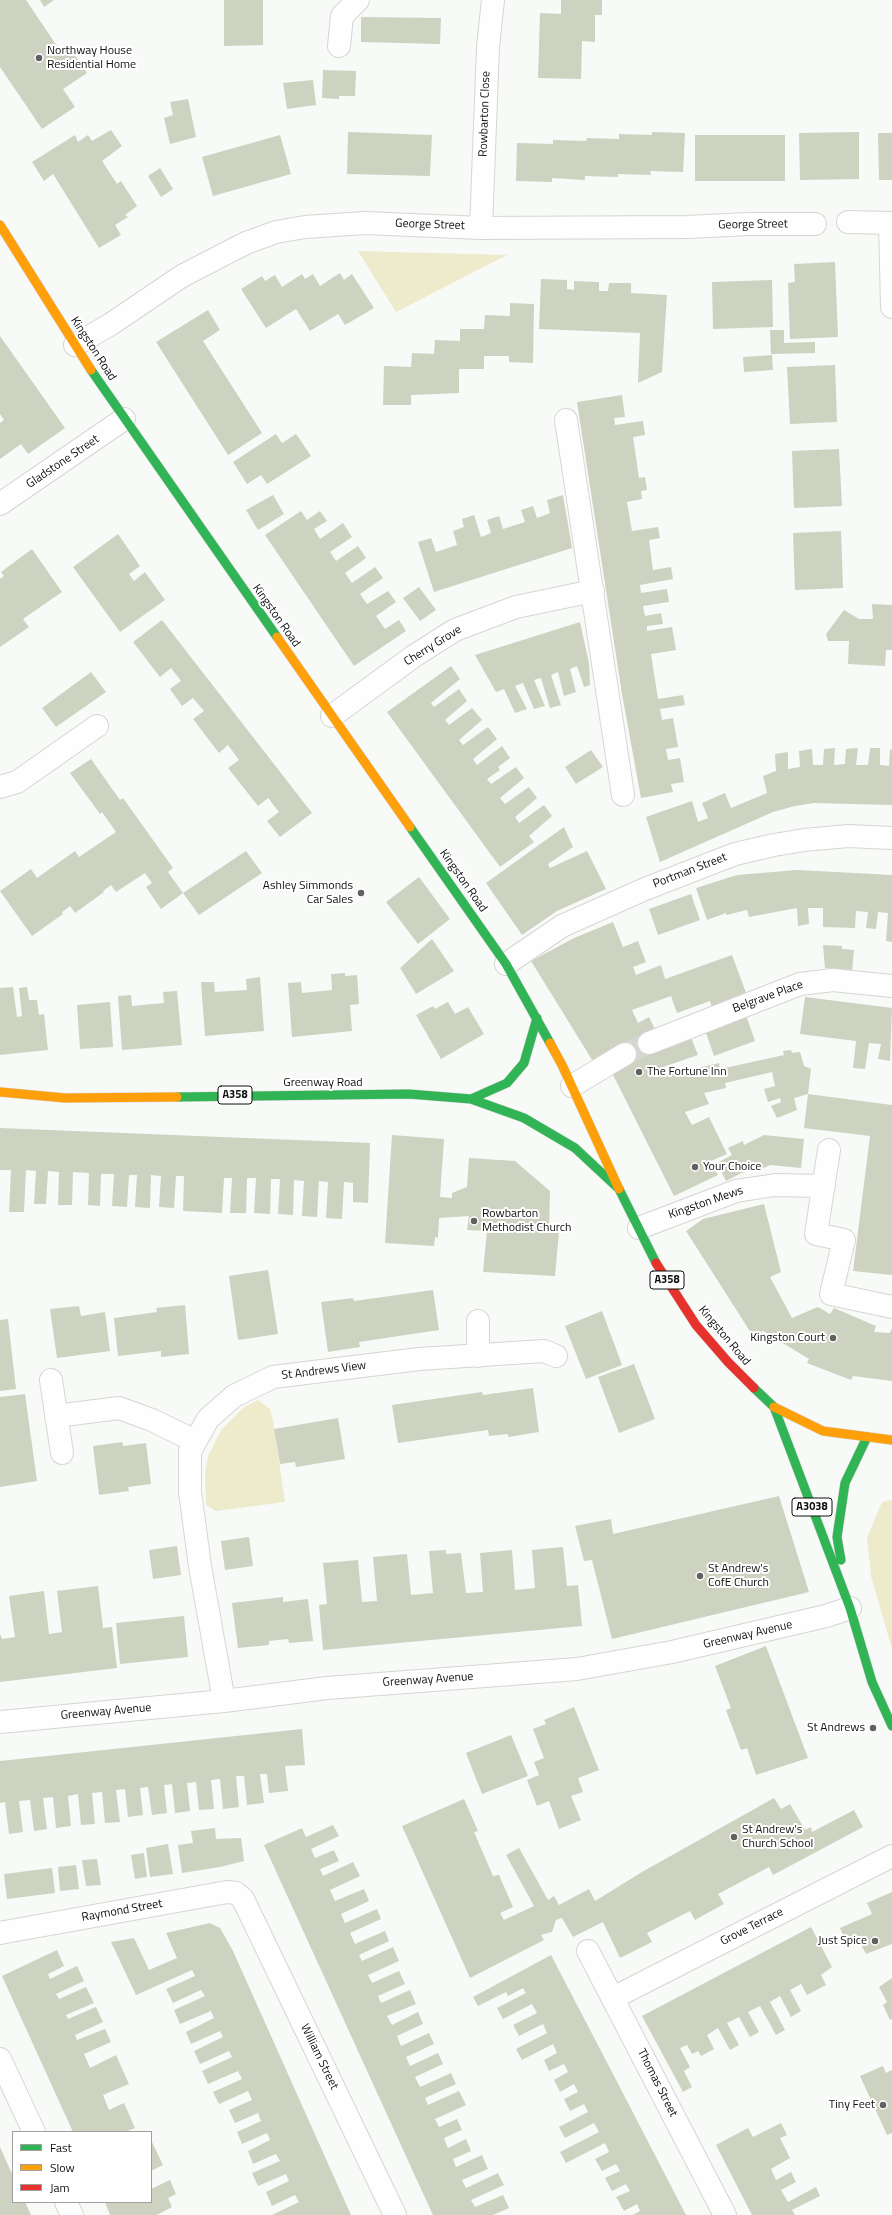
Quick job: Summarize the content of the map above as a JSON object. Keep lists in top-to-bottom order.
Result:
{
  "streets": {
    "main road": [
      "Kingston Road",
      "Greenway Road",
      "A358",
      "A3038"
    ],
    "street": [
      "Rowbarton Close",
      "George Street",
      "Gladstone Street",
      "Cherry Grove",
      "Portman Street",
      "Belgrave Place",
      "Kingston Mews",
      "St Andrews View",
      "Greenway Avenue",
      "Raymond Street",
      "Grove Terrace",
      "William Street",
      "Thomas Street"
    ]
  },
  "crossings": [
    ["Rowbarton Close", "George Street"],
    ["George Street", "Kingston Road"],
    ["Kingston Road", "Gladstone Street"],
    ["Kingston Road", "Cherry Grove"],
    ["Kingston Road", "Portman Street"],
    ["Kingston Road", "Greenway Road"],
    ["Kingston Road", "A358"],
    ["Kingston Road", "Kingston Mews"],
    ["Kingston Road", "Greenway Avenue"],
    ["St Andrews View", "Greenway Avenue"],
    ["Raymond Street", "William Street"],
    ["Grove Terrace", "Thomas Street"]
  ],
  "places": [
    "Northway House Residential Home",
    "Ashley Simmonds Car Sales",
    "The Fortune Inn",
    "Your Choice",
    "Rowbarton Methodist Church",
    "Kingston Court",
    "St Andrew's CofE Church",
    "St Andrews",
    "St Andrew's Church School",
    "Just Spice",
    "Tiny Feet"
  ],
  "legend": ["Fast", "Slow", "Jam"]
}
